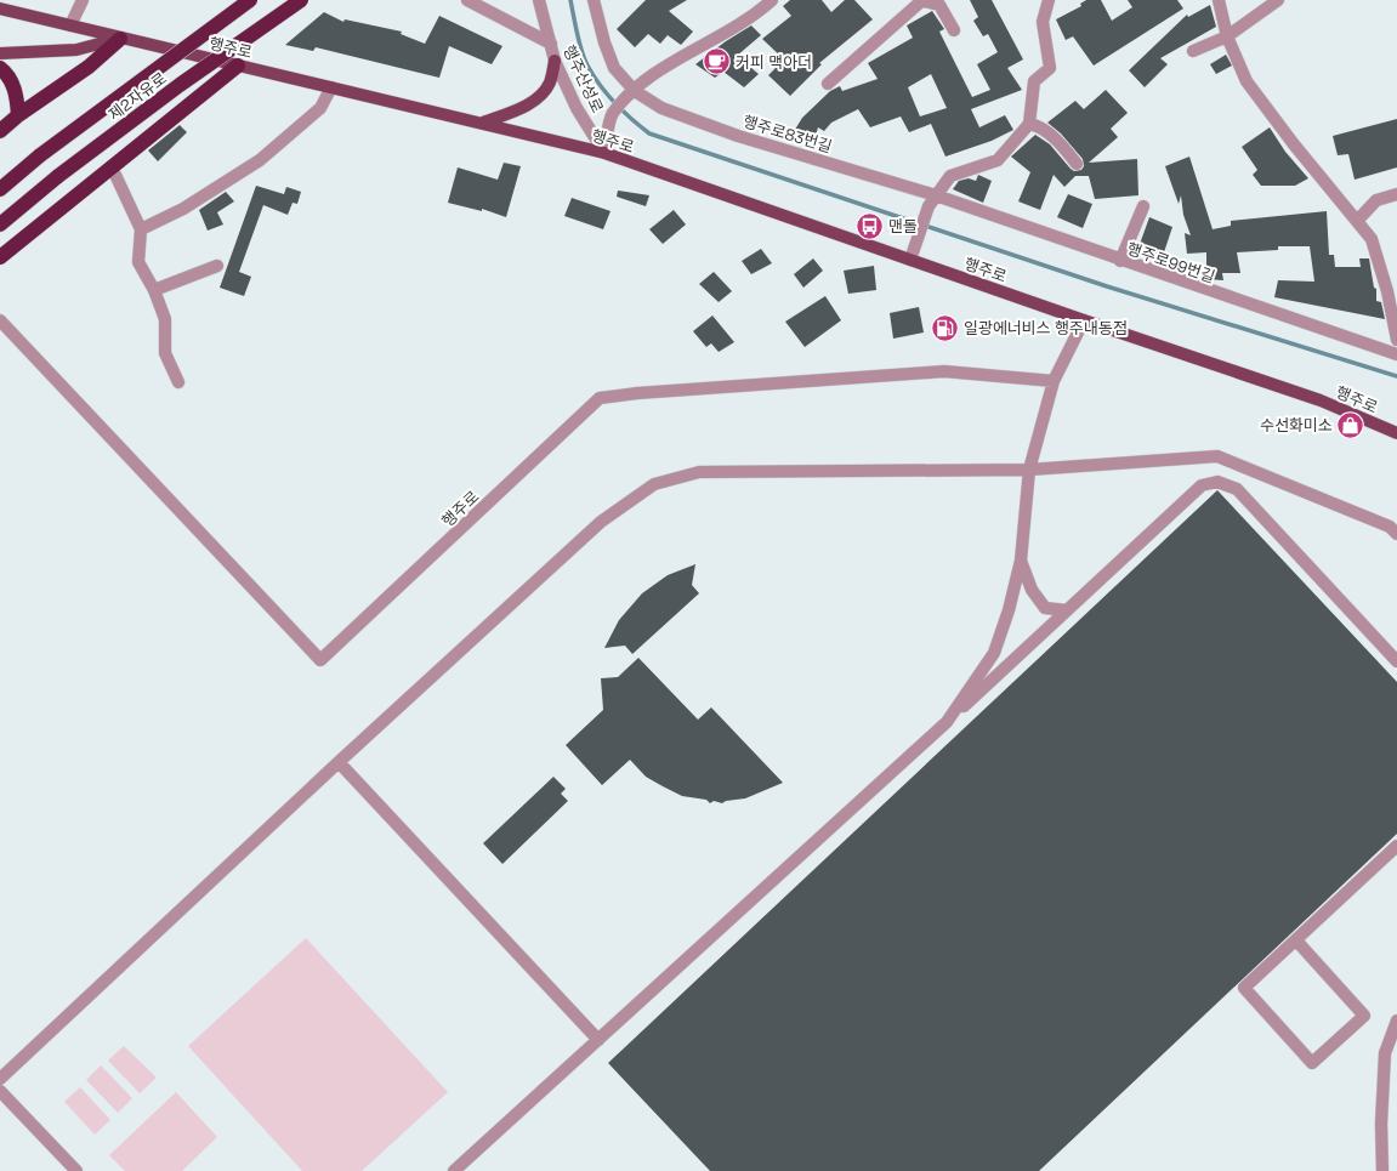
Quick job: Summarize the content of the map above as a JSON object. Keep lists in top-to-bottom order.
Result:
{
  "streets": {
    "highway": ["제2자유로"],
    "main road": ["행주로"],
    "street": ["행주산성로", "행주로83번길", "행주로99번길"]
  },
  "crossings": [
    ["행주로", "행주산성로"],
    ["행주로83번길", "행주로99번길"]
  ],
  "places": {
    "cafe": ["커피 맥아더"],
    "bus stop": ["맨돌"],
    "fuel station": ["일광에너비스 행주내동점"],
    "shop": ["수선화미소"]
  }
}
